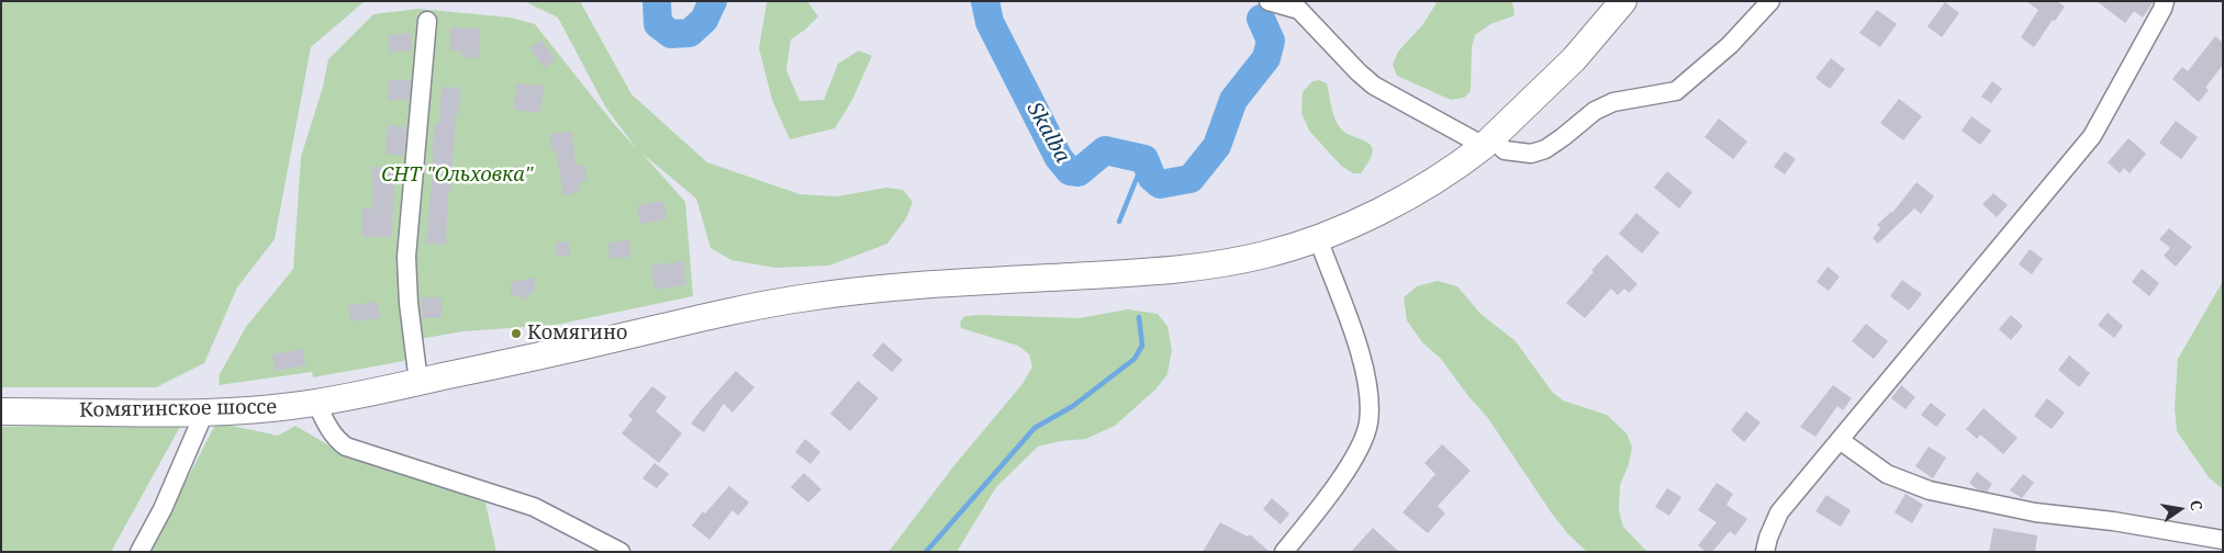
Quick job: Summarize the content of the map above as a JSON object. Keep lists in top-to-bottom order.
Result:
{
  "streets": {
    "street": ["Комягинское шоссе"]
  },
  "water": ["Skalba"],
  "parks": ["СНТ \"Ольховка\""],
  "places": ["Комягино"],
  "north": "right"
}
